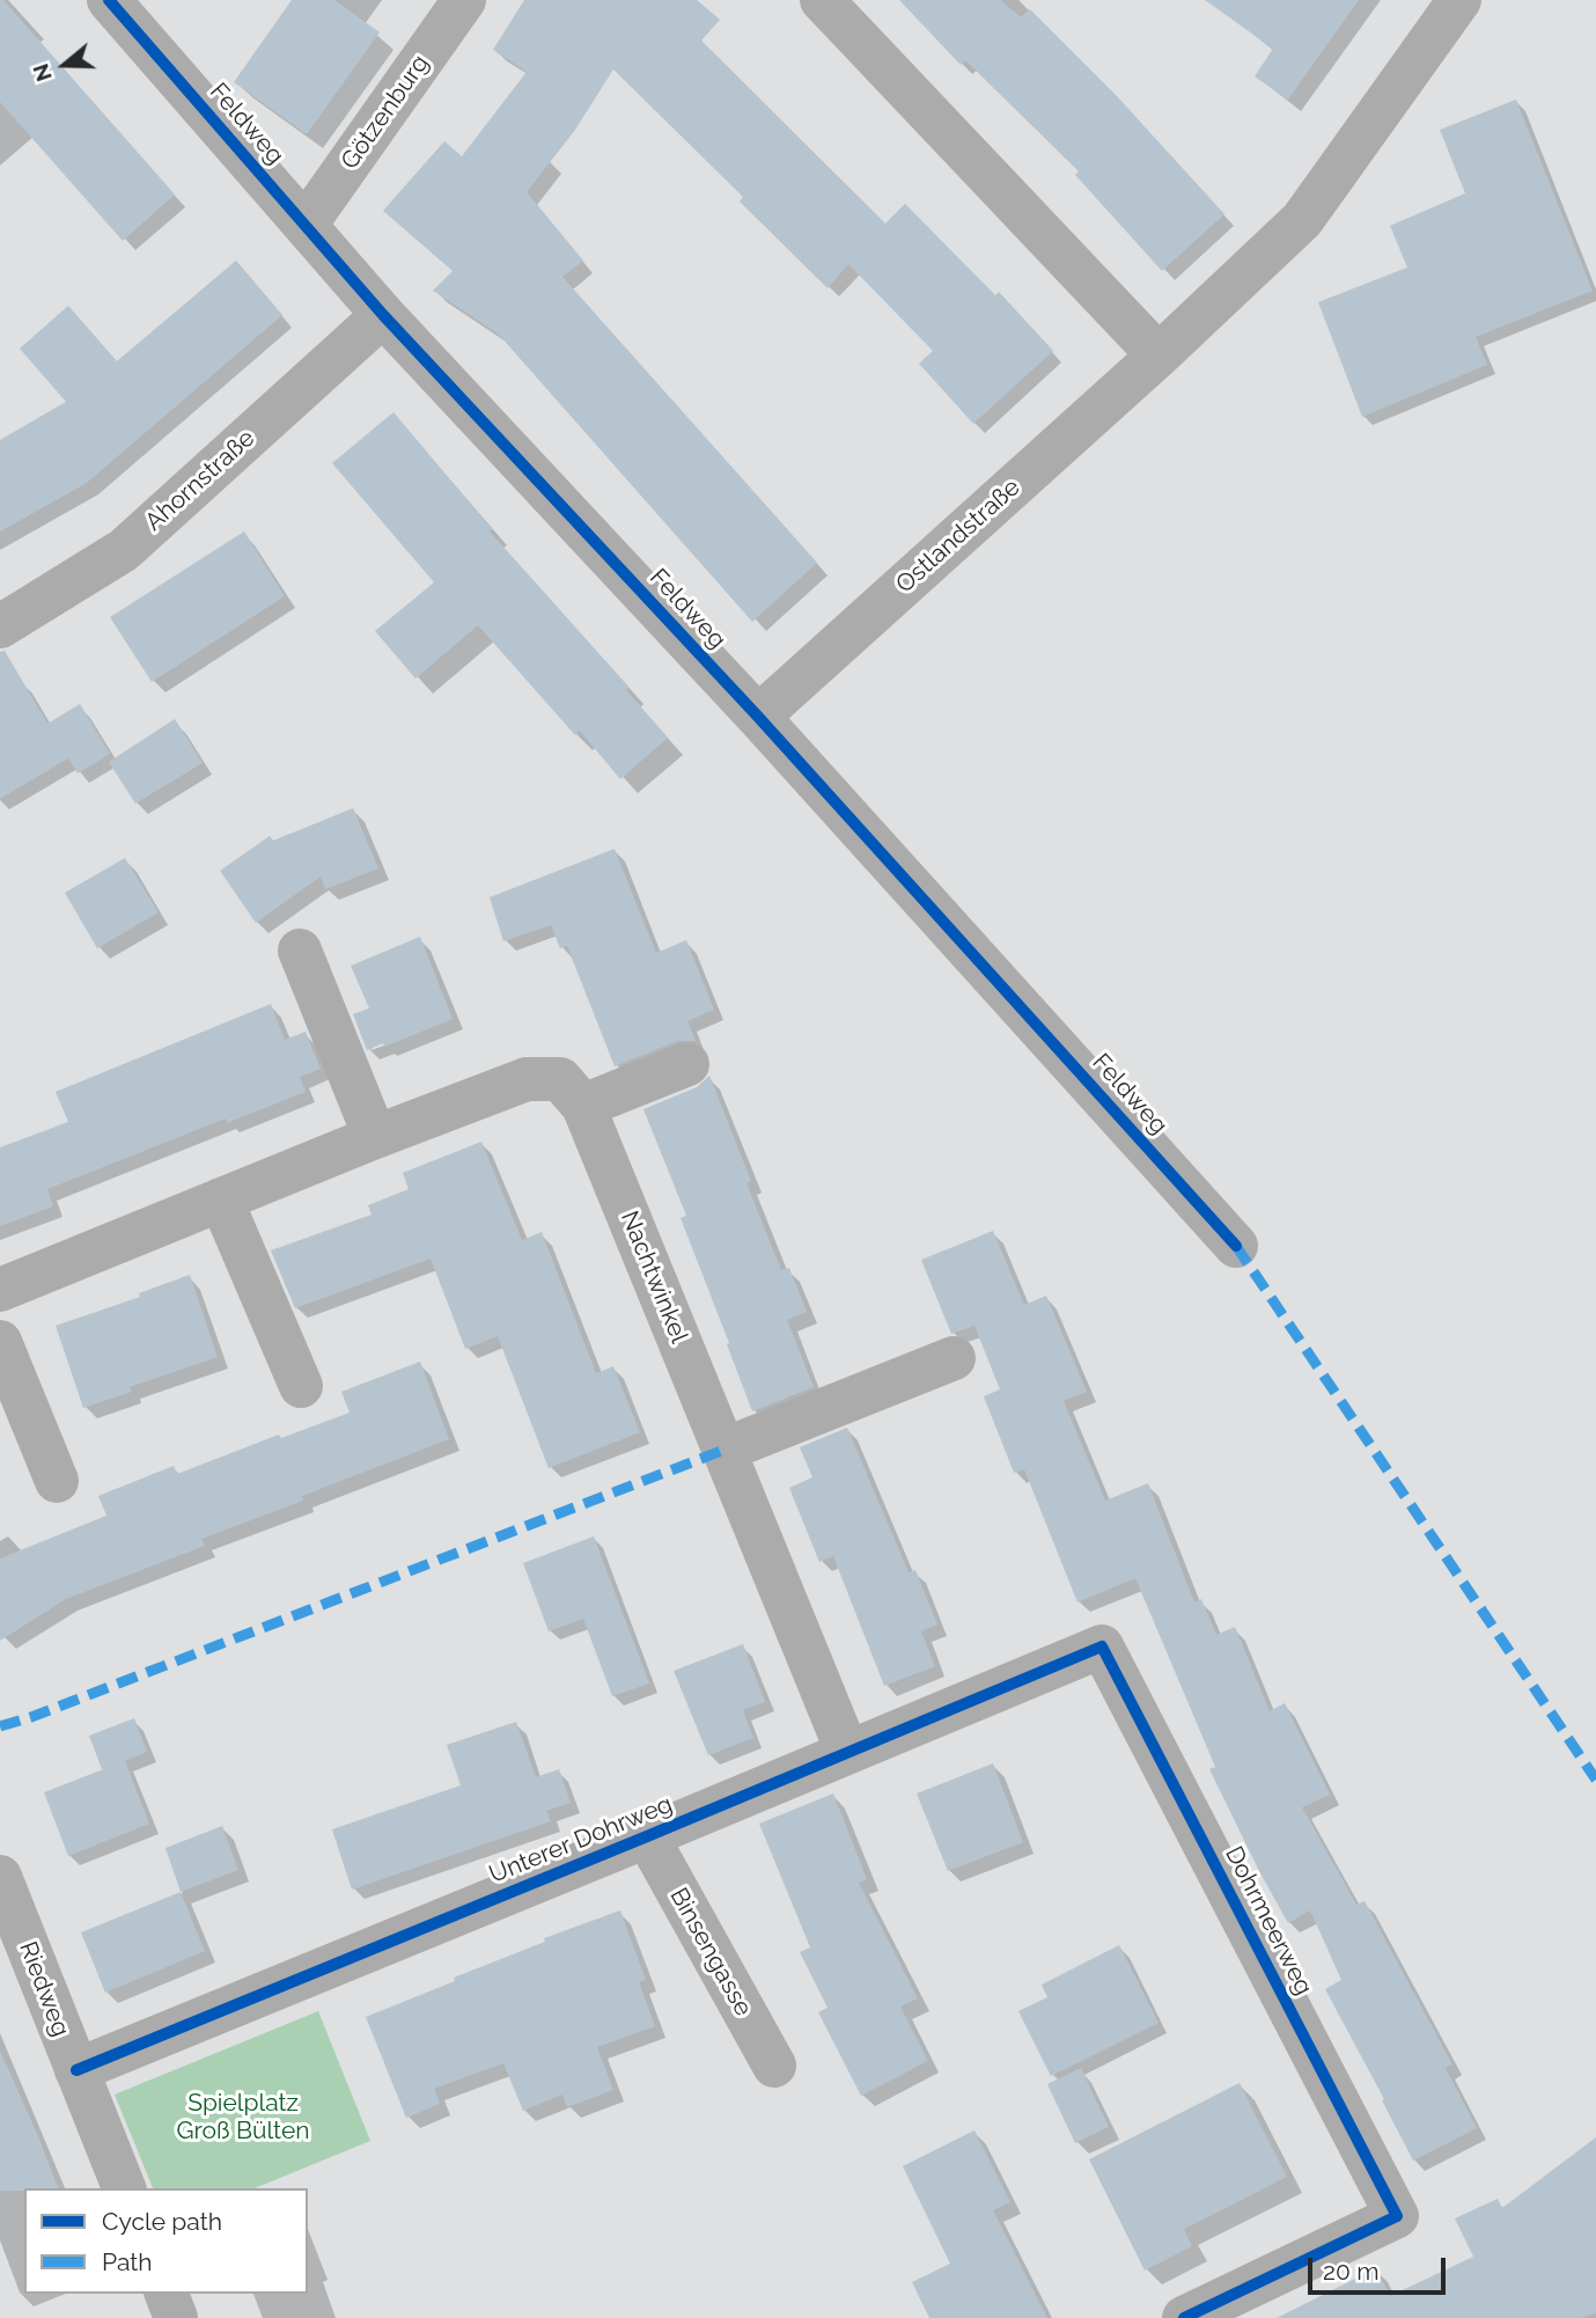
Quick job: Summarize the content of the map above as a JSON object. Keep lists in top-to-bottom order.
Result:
{
  "streets": {
    "street": [
      "Götzenburg",
      "Feldweg",
      "Ahornstraße",
      "Ostlandstraße",
      "Nachtwinkel",
      "Unterer Dohrweg",
      "Dohrmeerweg",
      "Binsengasse",
      "Riedweg"
    ]
  },
  "crossings": [
    ["Götzenburg", "Feldweg"],
    ["Feldweg", "Ahornstraße"],
    ["Feldweg", "Ostlandstraße"],
    ["Nachtwinkel", "Unterer Dohrweg"],
    ["Unterer Dohrweg", "Dohrmeerweg"],
    ["Unterer Dohrweg", "Binsengasse"],
    ["Unterer Dohrweg", "Riedweg"]
  ],
  "parks": ["Spielplatz Groß Bülten"],
  "legend": ["Cycle path", "Path"],
  "scale_bar": "20 m",
  "north": "left"
}
